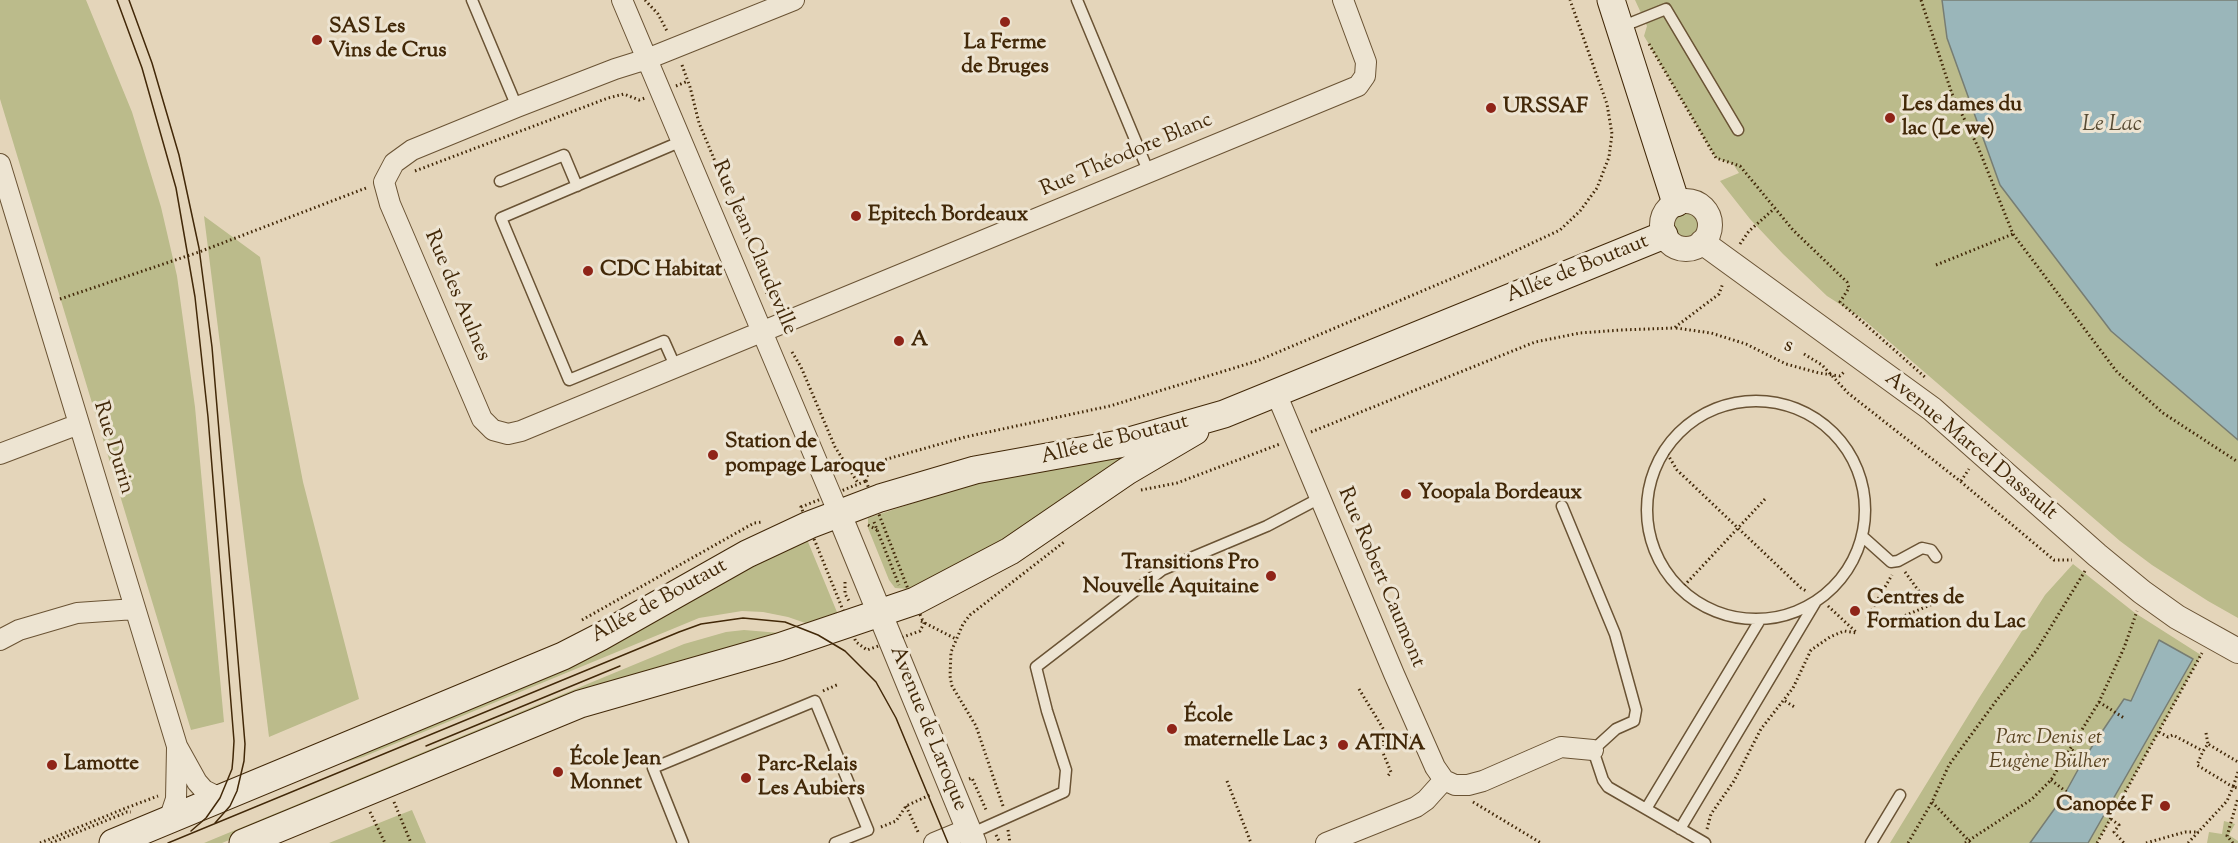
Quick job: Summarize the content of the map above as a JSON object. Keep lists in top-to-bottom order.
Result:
{
  "streets": {
    "main road": ["Allée de Boutaut"],
    "street": [
      "Rue Théodore Blanc",
      "Rue Jean Claudeville",
      "Rue des Aulnes",
      "Avenue Marcel Dassault",
      "Rue Durin",
      "Rue Robert Caumont",
      "Avenue de Laroque"
    ],
    "path": ["s"]
  },
  "crossings": [
    ["Rue Théodore Blanc", "Rue Jean Claudeville"],
    ["Rue Théodore Blanc", "Rue des Aulnes"],
    ["Rue Jean Claudeville", "Allée de Boutaut"],
    ["Rue Jean Claudeville", "Rue des Aulnes"],
    ["Rue Jean Claudeville", "Avenue de Laroque"],
    ["Allée de Boutaut", "Avenue Marcel Dassault"],
    ["Allée de Boutaut", "Rue Durin"],
    ["Allée de Boutaut", "Rue Robert Caumont"],
    ["Allée de Boutaut", "Avenue de Laroque"],
    ["s", "Avenue Marcel Dassault"]
  ],
  "water": ["Le Lac"],
  "parks": ["Parc Denis et Eugène Bülher"],
  "places": [
    "La Ferme de Bruges",
    "SAS Les Vins de Crus",
    "URSSAF",
    "Les dames du lac (Le we)",
    "Epitech Bordeaux",
    "CDC Habitat",
    "A",
    "Station de pompage Laroque",
    "Yoopala Bordeaux",
    "Transitions Pro Nouvelle Aquitaine",
    "Centres de Formation du Lac",
    "École maternelle Lac 3",
    "ATINA",
    "Lamotte",
    "École Jean Monnet",
    "Parc-Relais Les Aubiers",
    "Canopée F"
  ]
}
